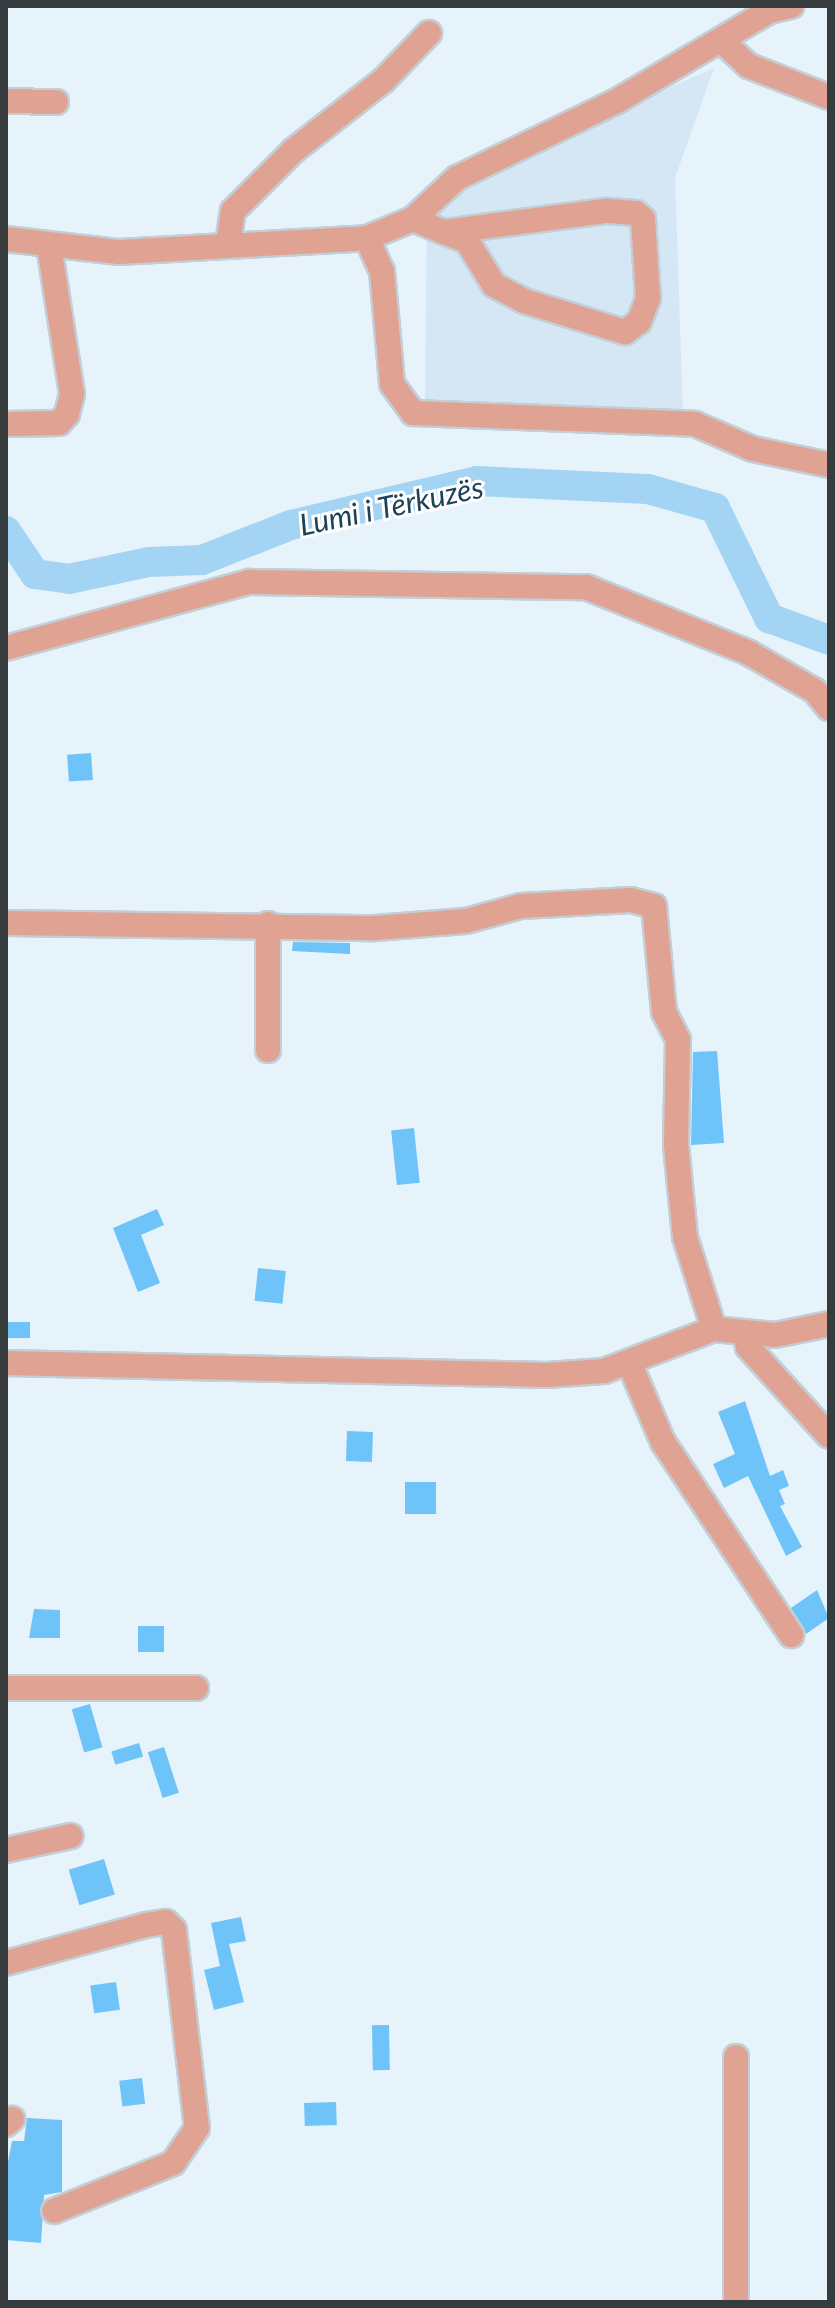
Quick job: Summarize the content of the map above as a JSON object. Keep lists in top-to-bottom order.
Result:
{
  "water": ["Lumi i Tërkuzës"]
}
